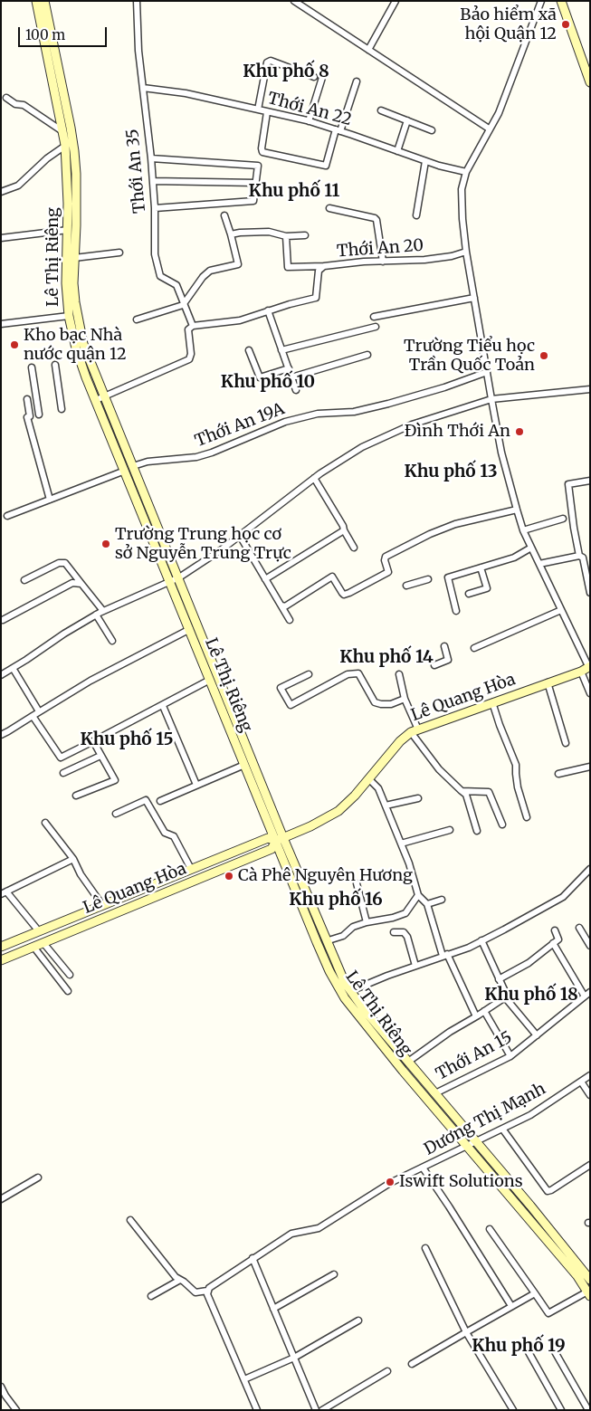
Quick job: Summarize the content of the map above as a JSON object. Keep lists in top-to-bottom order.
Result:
{
  "streets": {
    "street": [
      "Thới An 22",
      "Thới An 35",
      "Thới An 20",
      "Lê Thị Riêng",
      "Thới An 19A",
      "Lê Quang Hòa",
      "Thới An 15",
      "Dương Thị Mạnh"
    ]
  },
  "crossings": [
    ["Thới An 22", "Thới An 35"],
    ["Thới An 35", "Thới An 20"],
    ["Lê Thị Riêng", "Thới An 19A"],
    ["Lê Thị Riêng", "Lê Quang Hòa"],
    ["Lê Thị Riêng", "Thới An 15"],
    ["Lê Thị Riêng", "Dương Thị Mạnh"]
  ],
  "districts": [
    "Khu phố 8",
    "Khu phố 11",
    "Khu phố 10",
    "Khu phố 13",
    "Khu phố 14",
    "Khu phố 15",
    "Khu phố 16",
    "Khu phố 18",
    "Khu phố 19"
  ],
  "places": [
    "Bảo hiểm xã hội Quận 12",
    "Kho bạc Nhà nước quận 12",
    "Trường Tiểu học Trần Quốc Toản",
    "Đình Thới An",
    "Trường Trung học cơ sở Nguyễn Trung Trực",
    "Cà Phê Nguyên Hương",
    "Iswift Solutions"
  ],
  "scale_bar": "100 m"
}
